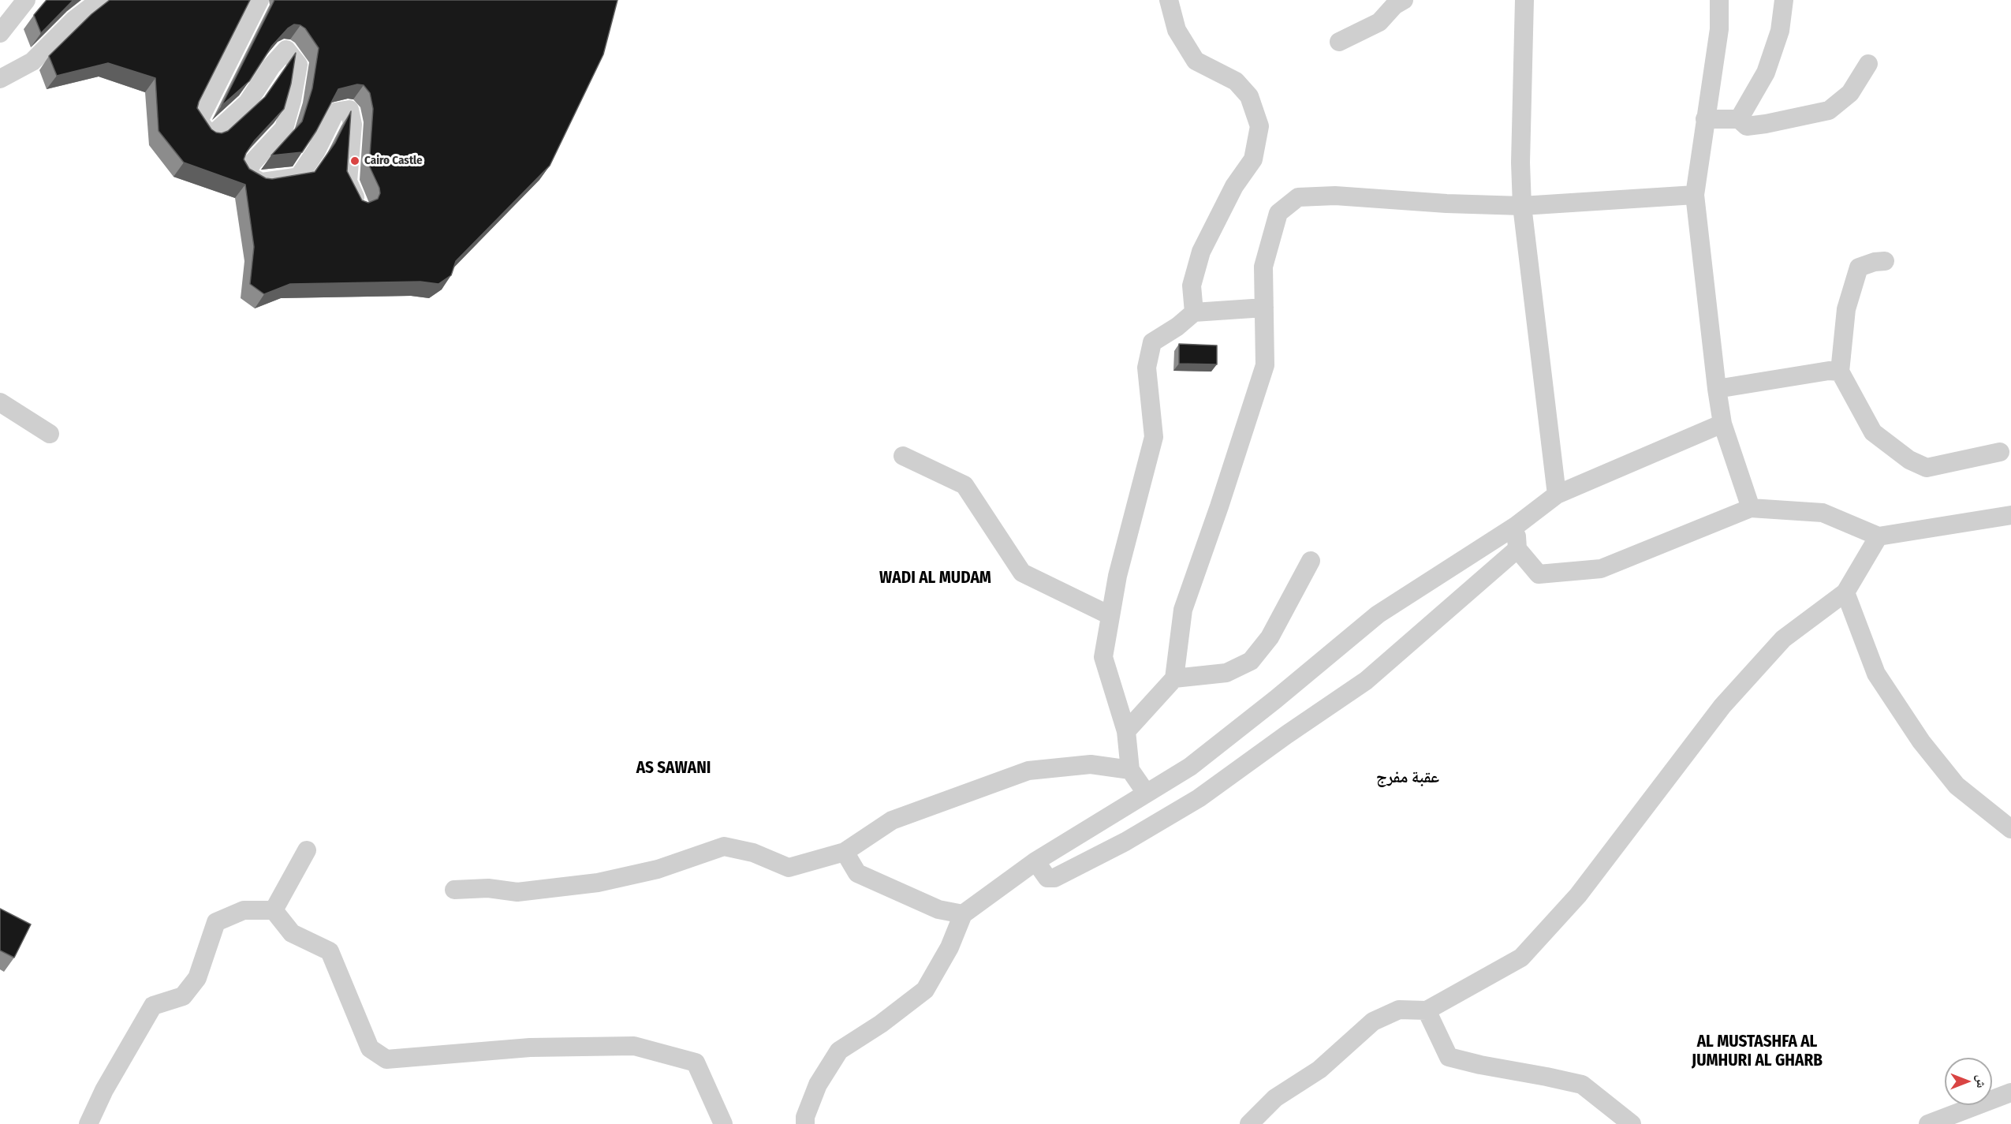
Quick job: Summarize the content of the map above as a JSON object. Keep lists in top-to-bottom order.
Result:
{
  "districts": [
    "WADI AL MUDAM",
    "AS SAWANI",
    "عقبة مفرج",
    "AL MUSTASHFA AL JUMHURI AL GHARB"
  ],
  "places": ["Cairo Castle"],
  "north": "right"
}
